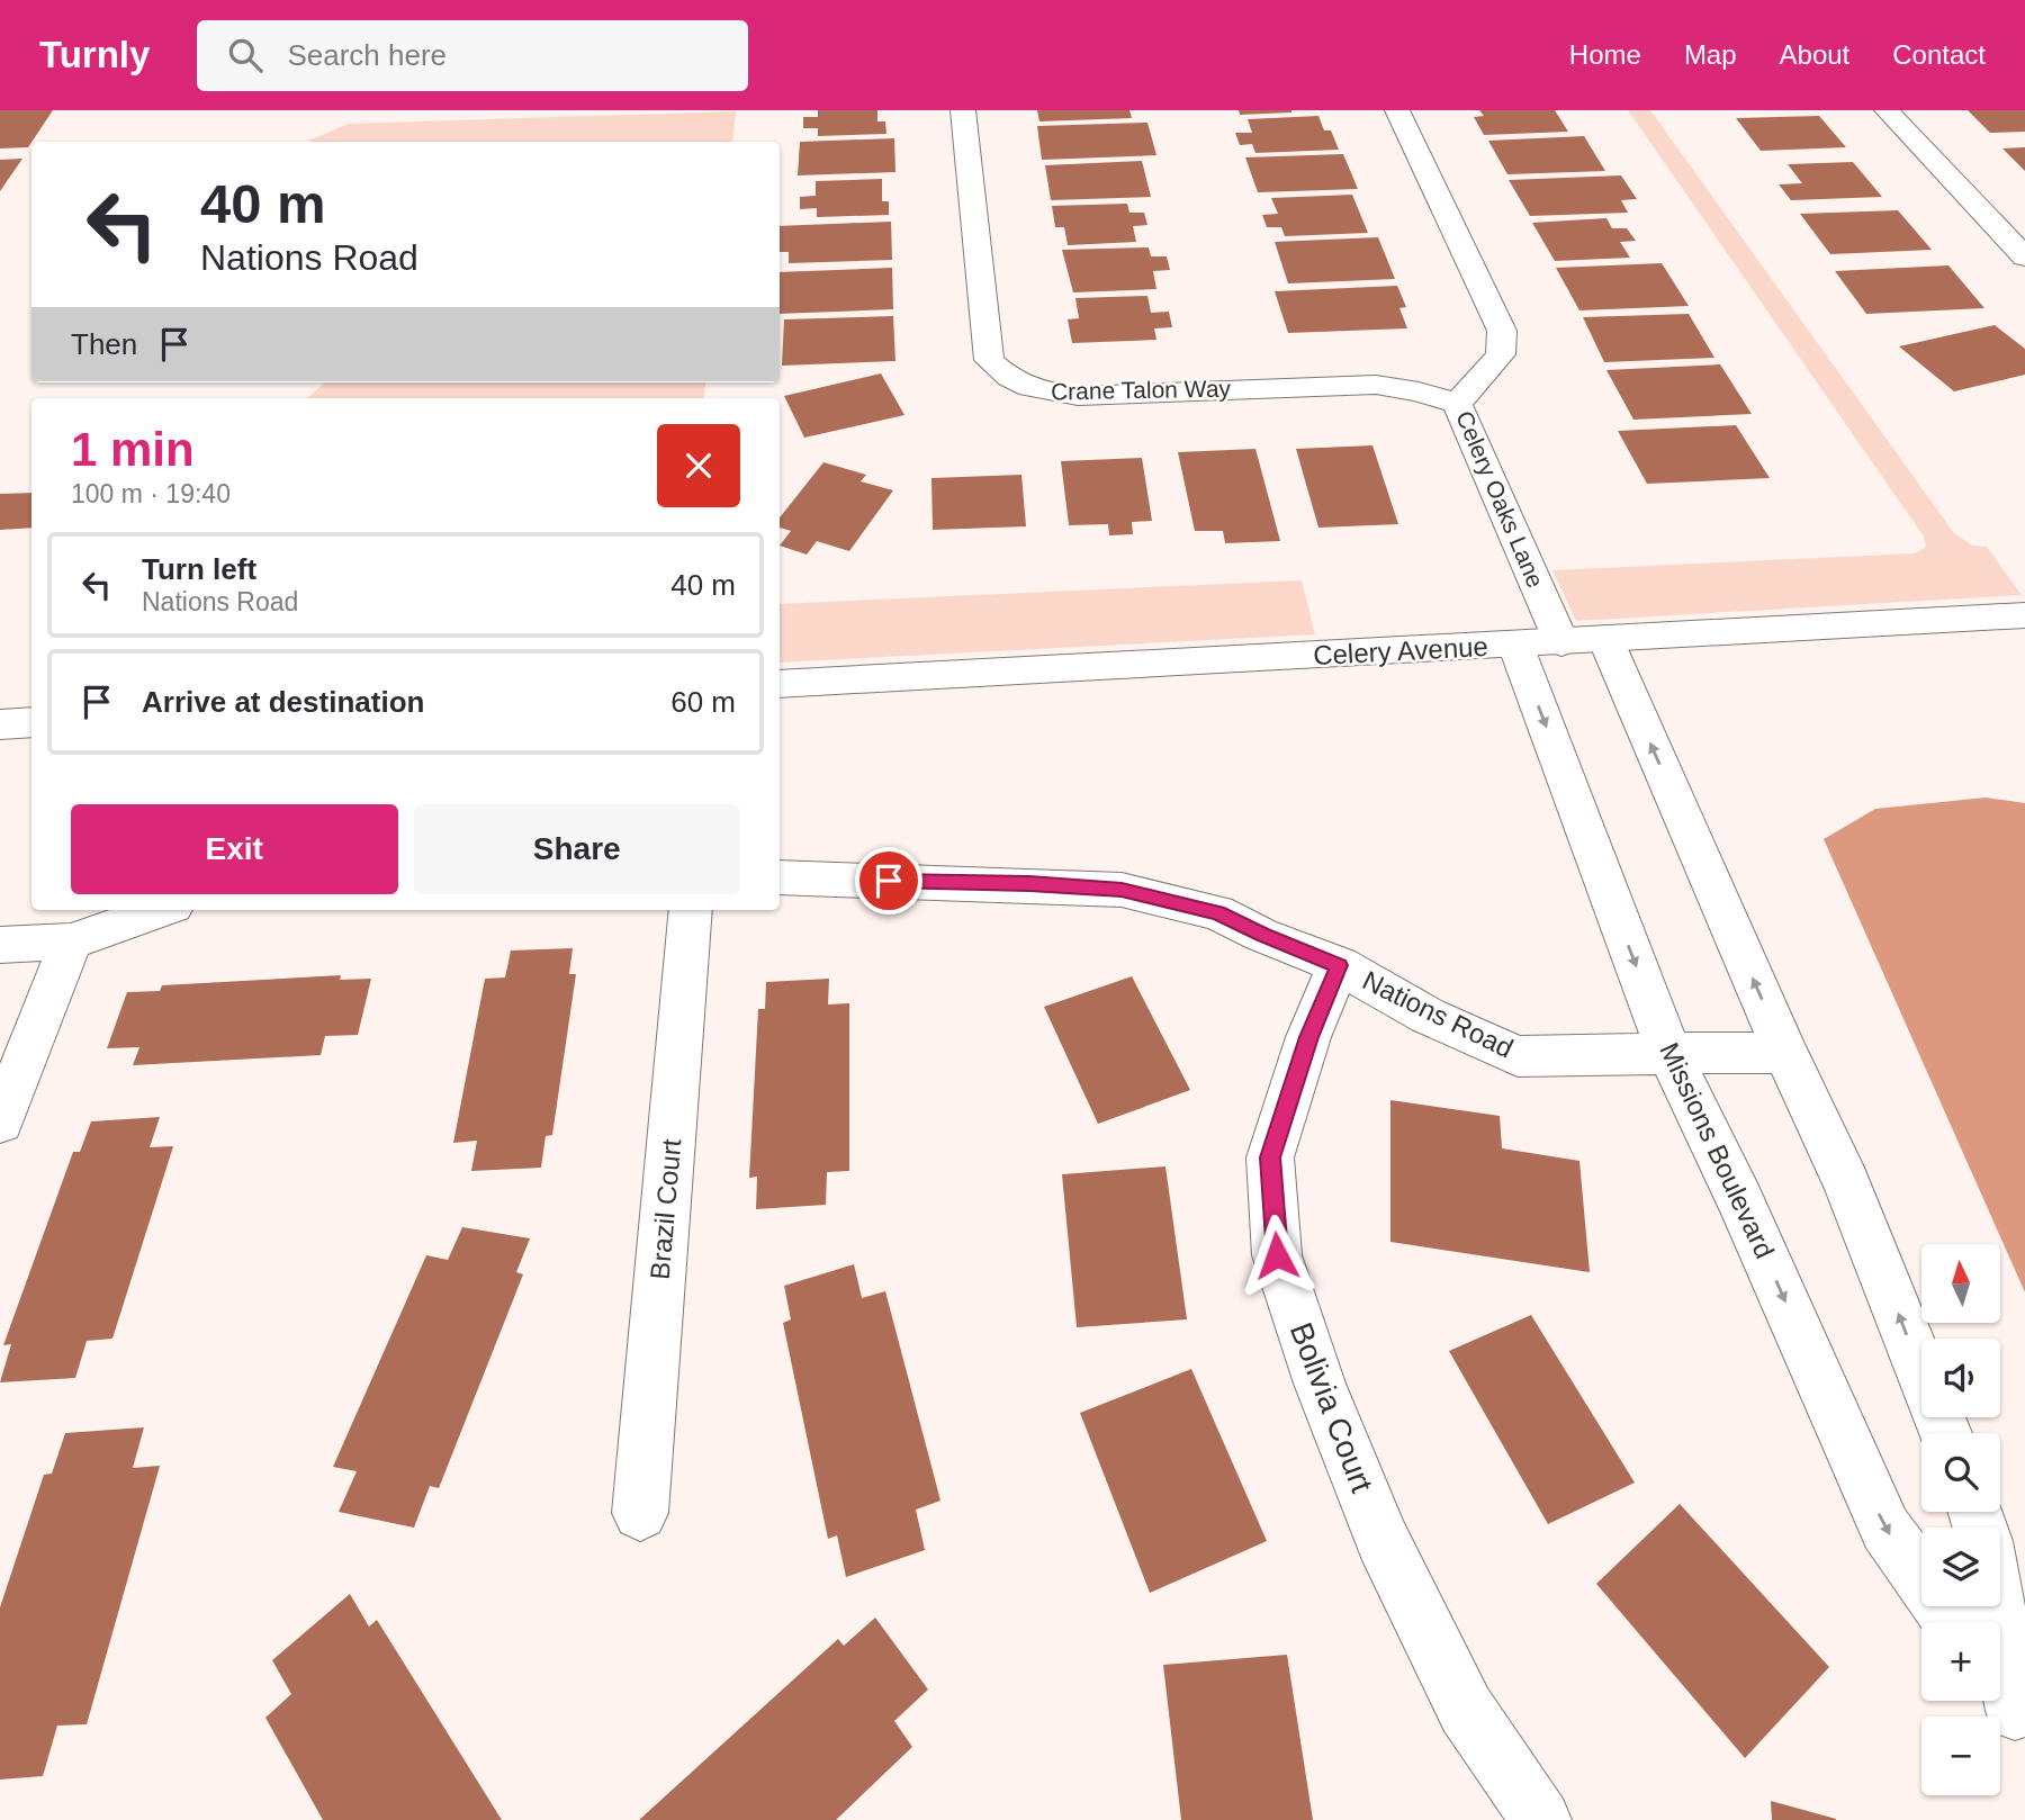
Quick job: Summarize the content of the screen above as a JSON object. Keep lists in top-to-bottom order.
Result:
{
  "streets": {
    "street": [
      "Crane Talon Way",
      "Celery Oaks Lane",
      "Celery Avenue",
      "Nations Road",
      "Missions Boulevard",
      "Brazil Court",
      "Bolivia Court"
    ]
  },
  "crossings": [
    ["Crane Talon Way", "Celery Oaks Lane"],
    ["Celery Oaks Lane", "Celery Avenue"],
    ["Celery Avenue", "Missions Boulevard"],
    ["Nations Road", "Missions Boulevard"],
    ["Nations Road", "Bolivia Court"]
  ],
  "north": "top",
  "page": {
    "header": "Turnly",
    "search": "Search here",
    "nav": [
      "Home",
      "Map",
      "About",
      "Contact"
    ],
    "turn": ["40 m", "Nations Road"],
    "then": "Then",
    "heading": ["1 min", "100 m · 19:40"],
    "list": [
      {
        "name": "Turn left",
        "note": "Nations Road",
        "value": "40 m"
      },
      {
        "name": "Arrive at destination",
        "value": "60 m"
      }
    ],
    "buttons": ["Exit", "Share"],
    "map_buttons": ["+", "−"]
  }
}
